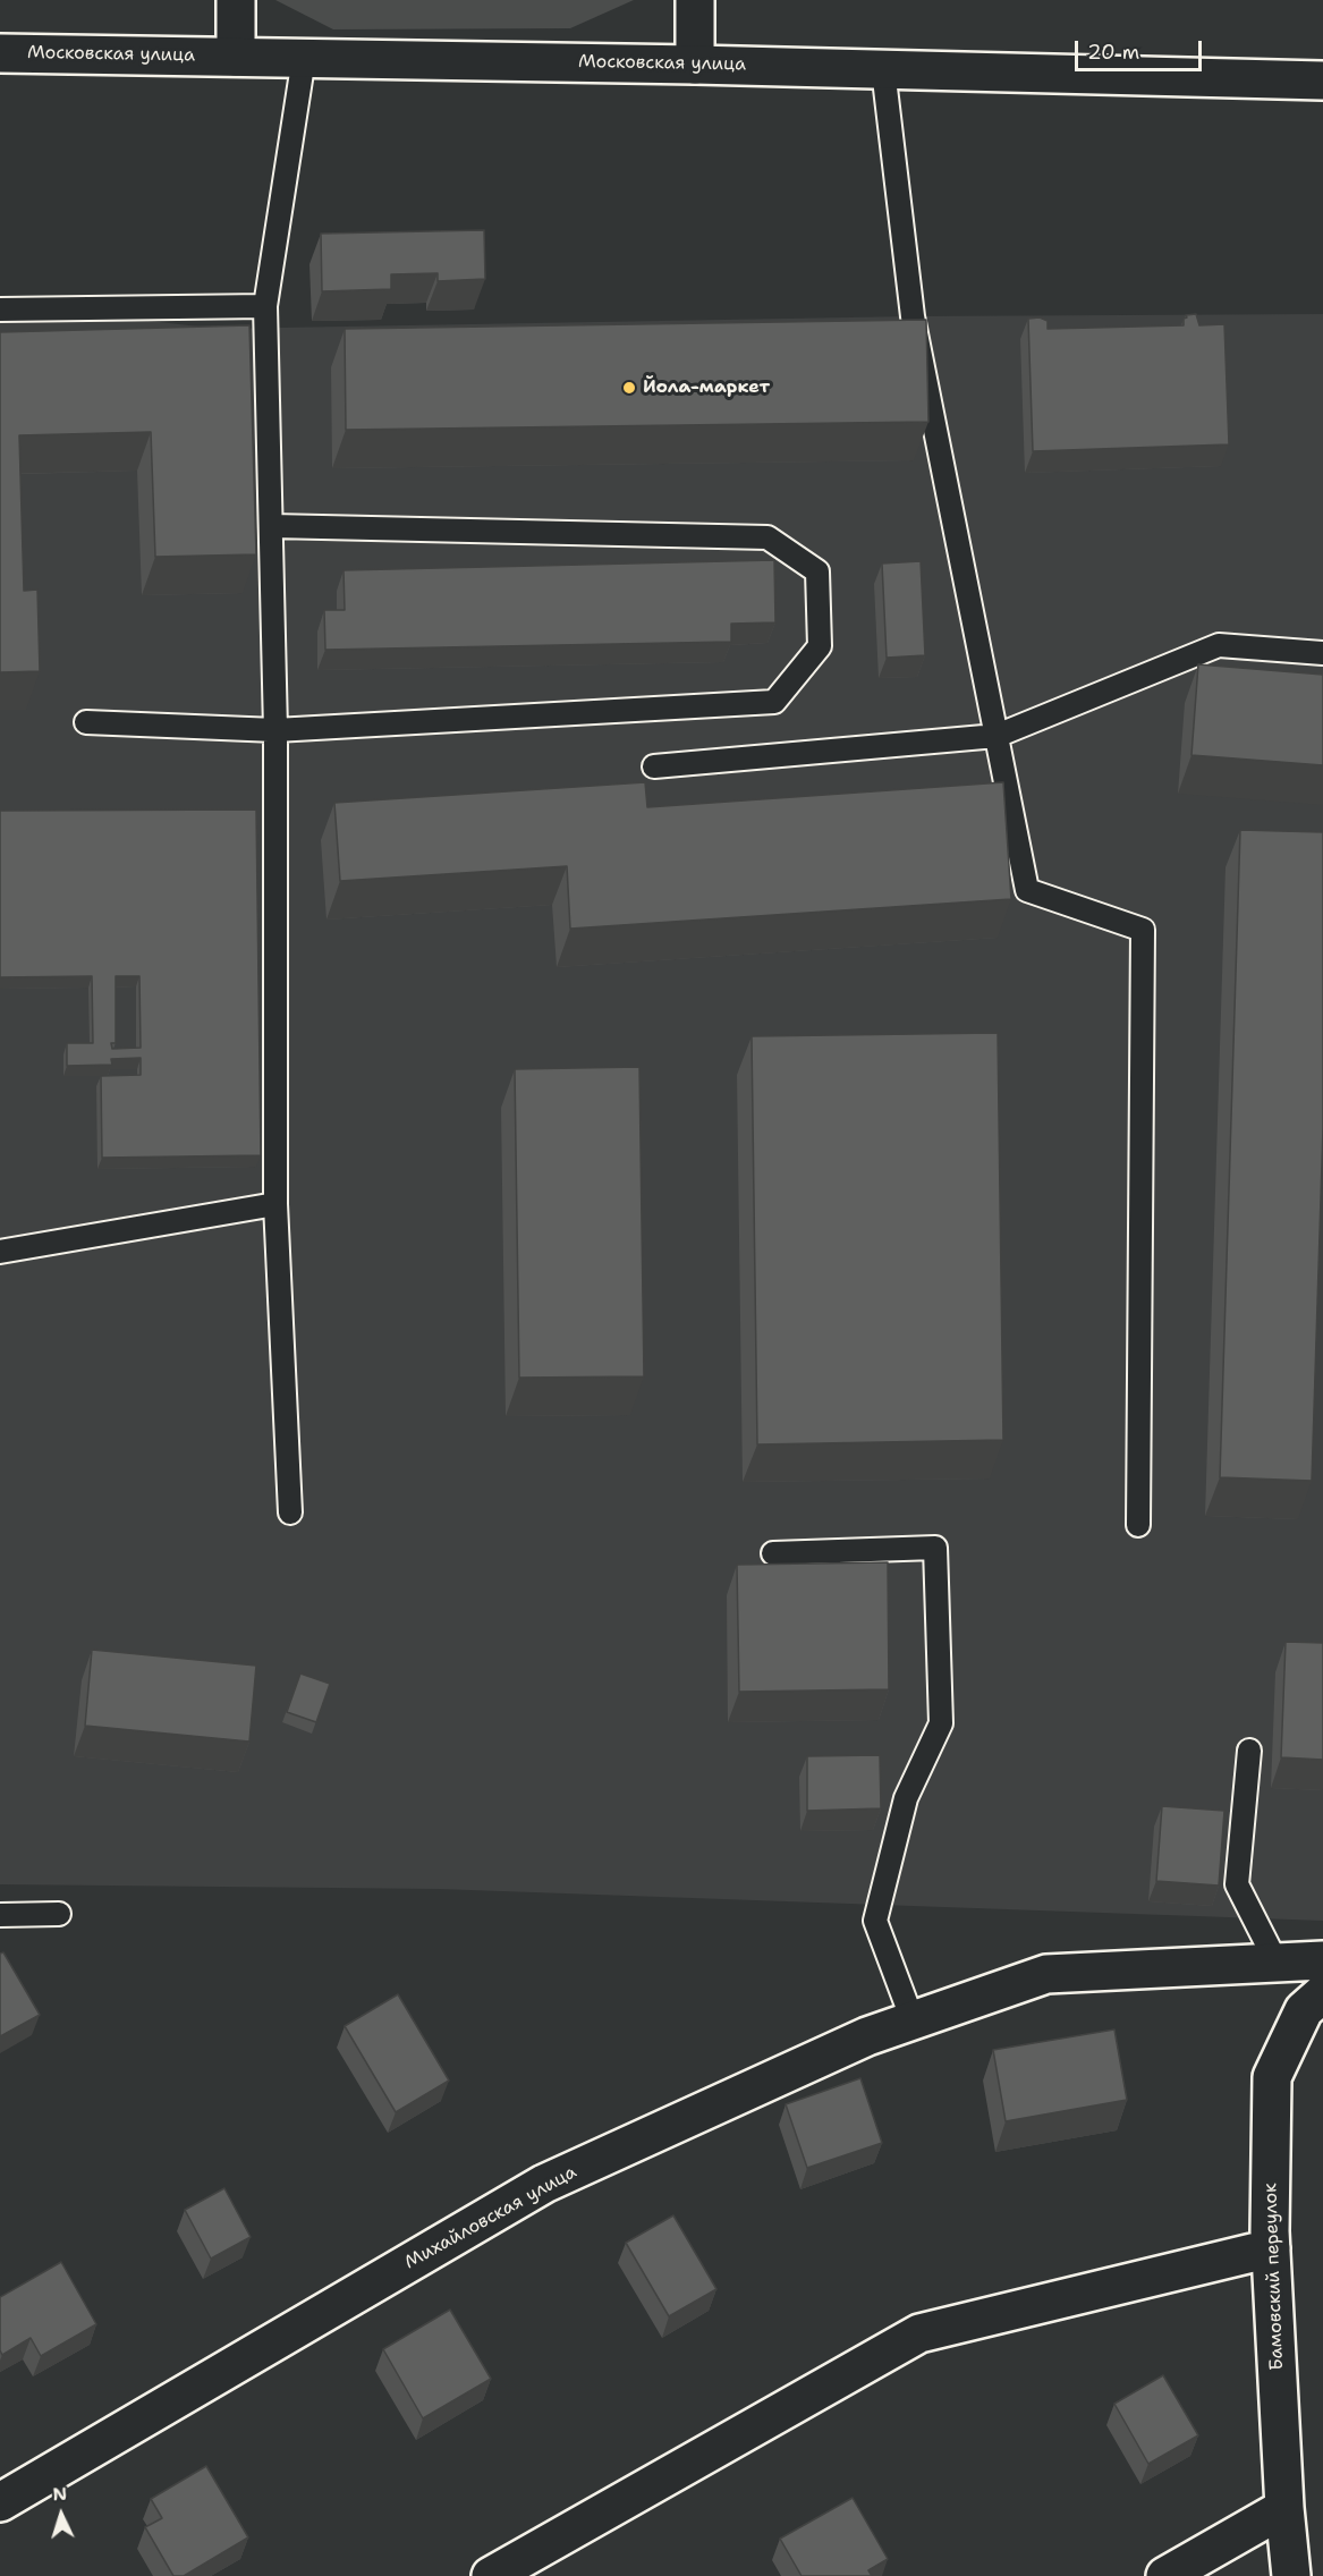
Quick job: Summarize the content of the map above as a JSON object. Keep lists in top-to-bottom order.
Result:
{
  "streets": {
    "street": ["Московская улица", "Михайловская улица", "Бамовский переулок"]
  },
  "places": ["Йола-маркет"],
  "scale_bar": "20 m",
  "north": "top"
}
